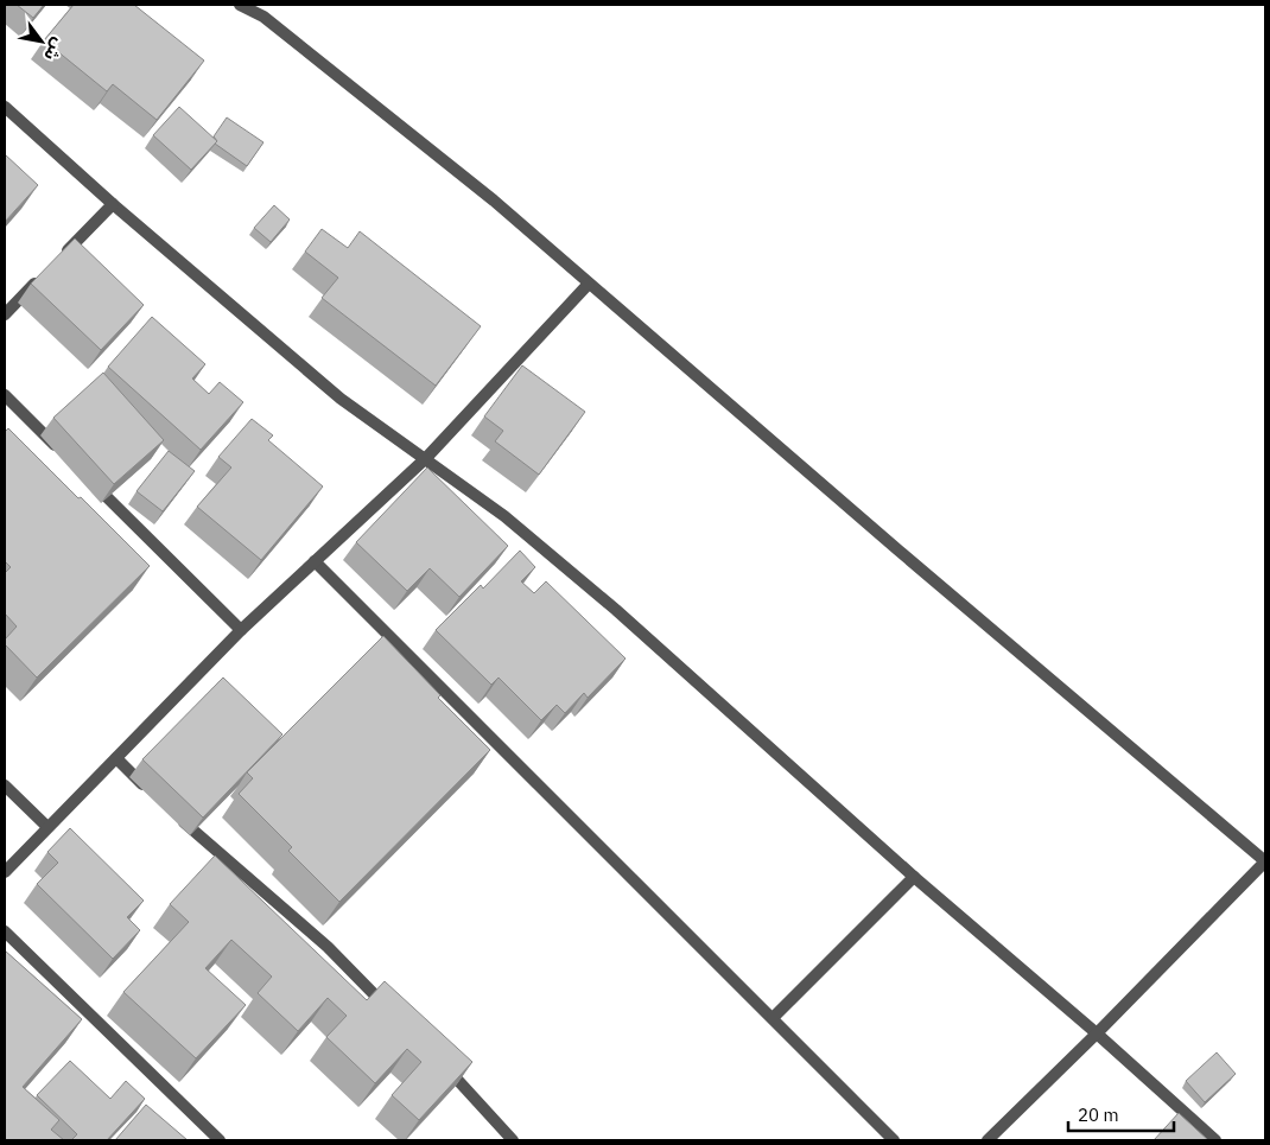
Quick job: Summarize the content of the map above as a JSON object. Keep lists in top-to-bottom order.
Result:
{
  "scale_bar": "20 m",
  "north": "bottom right"
}
